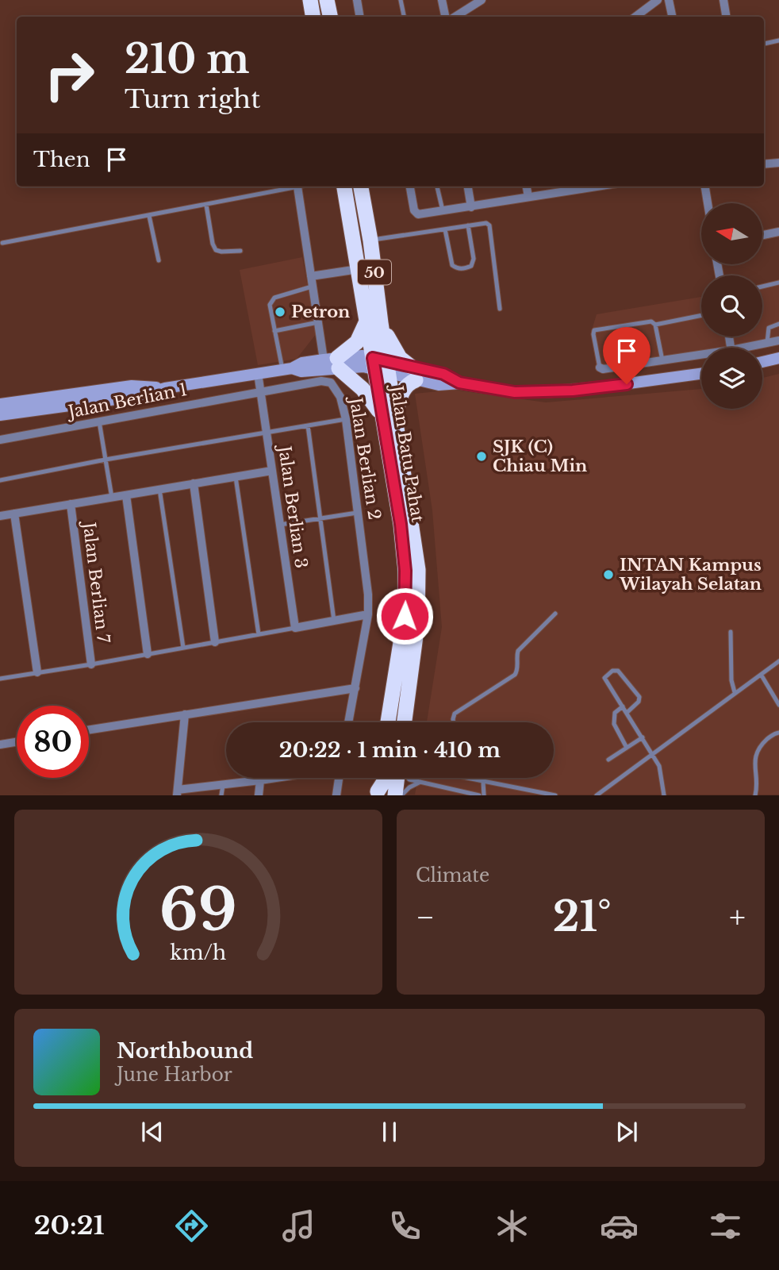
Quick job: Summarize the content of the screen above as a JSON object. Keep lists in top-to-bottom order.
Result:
{
  "streets": {
    "highway": ["50", "Jalan Batu Pahat"],
    "street": [
      "Jalan Berlian 1",
      "Jalan Berlian 2",
      "Jalan Berlian 3",
      "Jalan Berlian 7"
    ]
  },
  "crossings": [
    ["Jalan Berlian 1", "Jalan Berlian 2"],
    ["Jalan Berlian 1", "Jalan Berlian 3"],
    ["Jalan Berlian 2", "Jalan Berlian 3"]
  ],
  "places": ["Petron", "SJK (C) Chiau Min", "INTAN Kampus Wilayah Selatan"],
  "north": "left",
  "page": {
    "turn": ["210 m", "Turn right"],
    "then": "Then",
    "limit": "80",
    "trip": "20:22 · 1 min · 410 m",
    "tile": "Climate",
    "heat": ["−", "21°", "+"],
    "song": ["Northbound", "June Harbor"],
    "tabs": "20:21",
    "gauge": ["69", "km/h"]
  }
}
